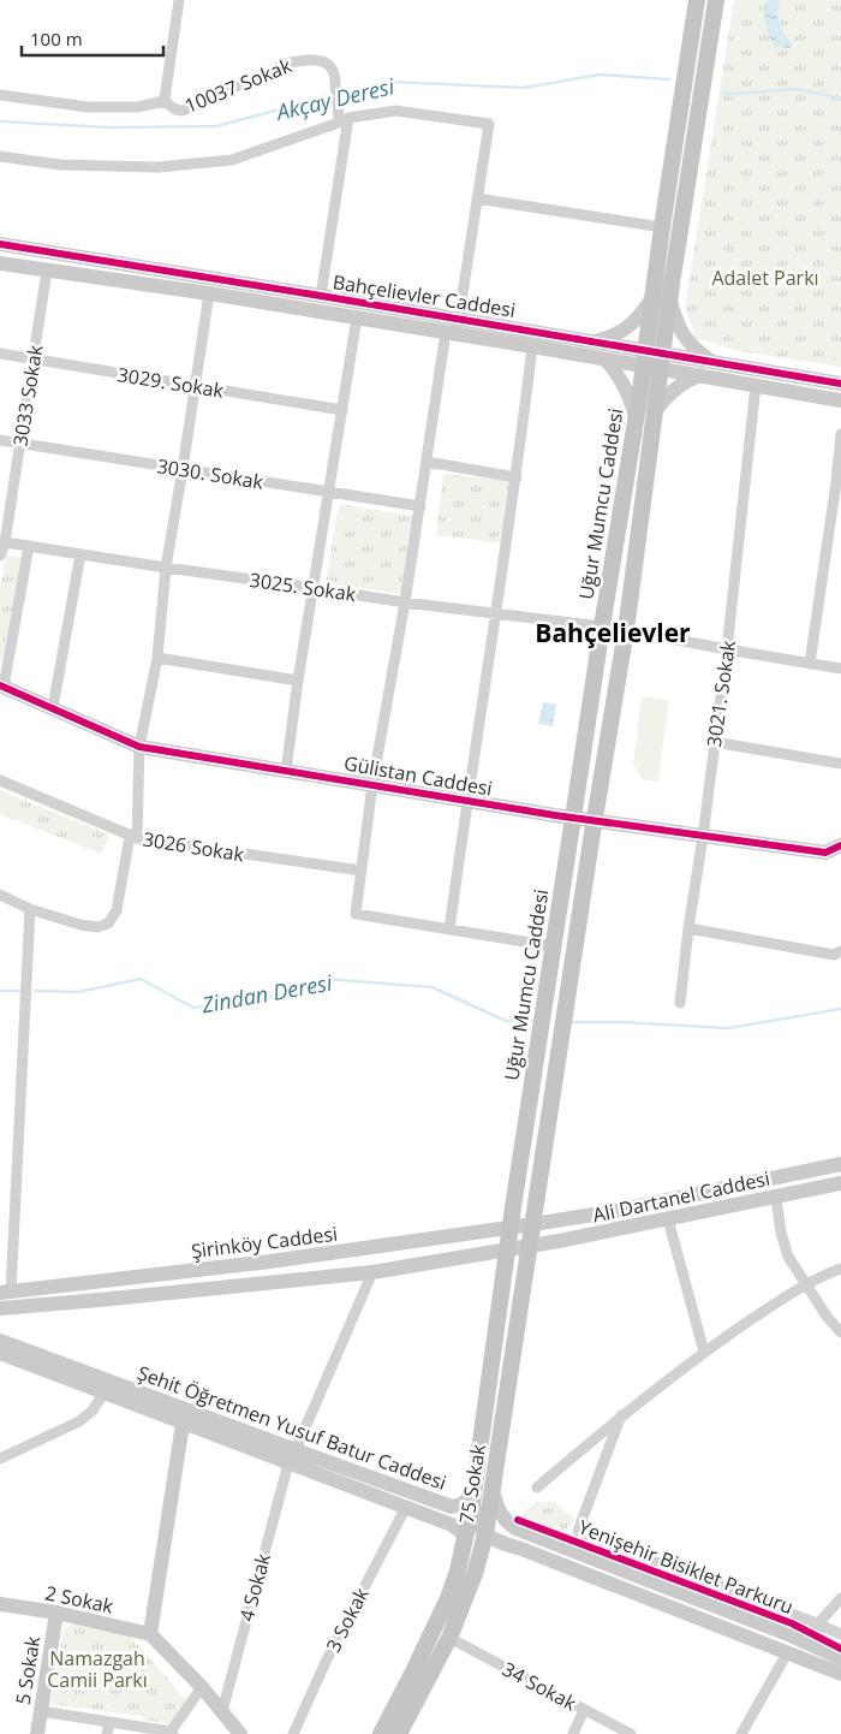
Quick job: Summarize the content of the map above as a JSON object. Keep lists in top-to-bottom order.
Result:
{
  "streets": {
    "main road": ["Uğur Mumcu Caddesi", "75 Sokak"],
    "street": [
      "10037 Sokak",
      "Bahçelievler Caddesi",
      "3029. Sokak",
      "3033 Sokak",
      "3030. Sokak",
      "3025. Sokak",
      "3021. Sokak",
      "Gülistan Caddesi",
      "3026 Sokak",
      "Ali Dartanel Caddesi",
      "Şirinköy Caddesi",
      "Şehit Öğretmen Yusuf Batur Caddesi",
      "4 Sokak",
      "2 Sokak",
      "3 Sokak",
      "5 Sokak",
      "34 Sokak"
    ],
    "cycle path": ["Yenişehir Bisiklet Parkuru"]
  },
  "crossings": [
    ["Bahçelievler Caddesi", "3033 Sokak"],
    ["Bahçelievler Caddesi", "Uğur Mumcu Caddesi"],
    ["Bahçelievler Caddesi", "3021. Sokak"],
    ["3029. Sokak", "3033 Sokak"],
    ["3033 Sokak", "3030. Sokak"],
    ["3033 Sokak", "3025. Sokak"],
    ["Uğur Mumcu Caddesi", "3025. Sokak"],
    ["Uğur Mumcu Caddesi", "Gülistan Caddesi"],
    ["Uğur Mumcu Caddesi", "Ali Dartanel Caddesi"],
    ["Uğur Mumcu Caddesi", "Şirinköy Caddesi"],
    ["Uğur Mumcu Caddesi", "75 Sokak"],
    ["3021. Sokak", "Gülistan Caddesi"],
    ["Ali Dartanel Caddesi", "Şirinköy Caddesi"],
    ["Ali Dartanel Caddesi", "75 Sokak"],
    ["Şirinköy Caddesi", "75 Sokak"],
    ["Şirinköy Caddesi", "4 Sokak"],
    ["Şehit Öğretmen Yusuf Batur Caddesi", "75 Sokak"],
    ["Şehit Öğretmen Yusuf Batur Caddesi", "4 Sokak"],
    ["Şehit Öğretmen Yusuf Batur Caddesi", "3 Sokak"],
    ["75 Sokak", "34 Sokak"],
    ["2 Sokak", "5 Sokak"]
  ],
  "districts": ["Bahçelievler"],
  "water": ["Akçay Deresi", "Zindan Deresi"],
  "parks": ["Adalet Parkı", "Namazgah Camii Parkı"],
  "scale_bar": "100 m"
}
